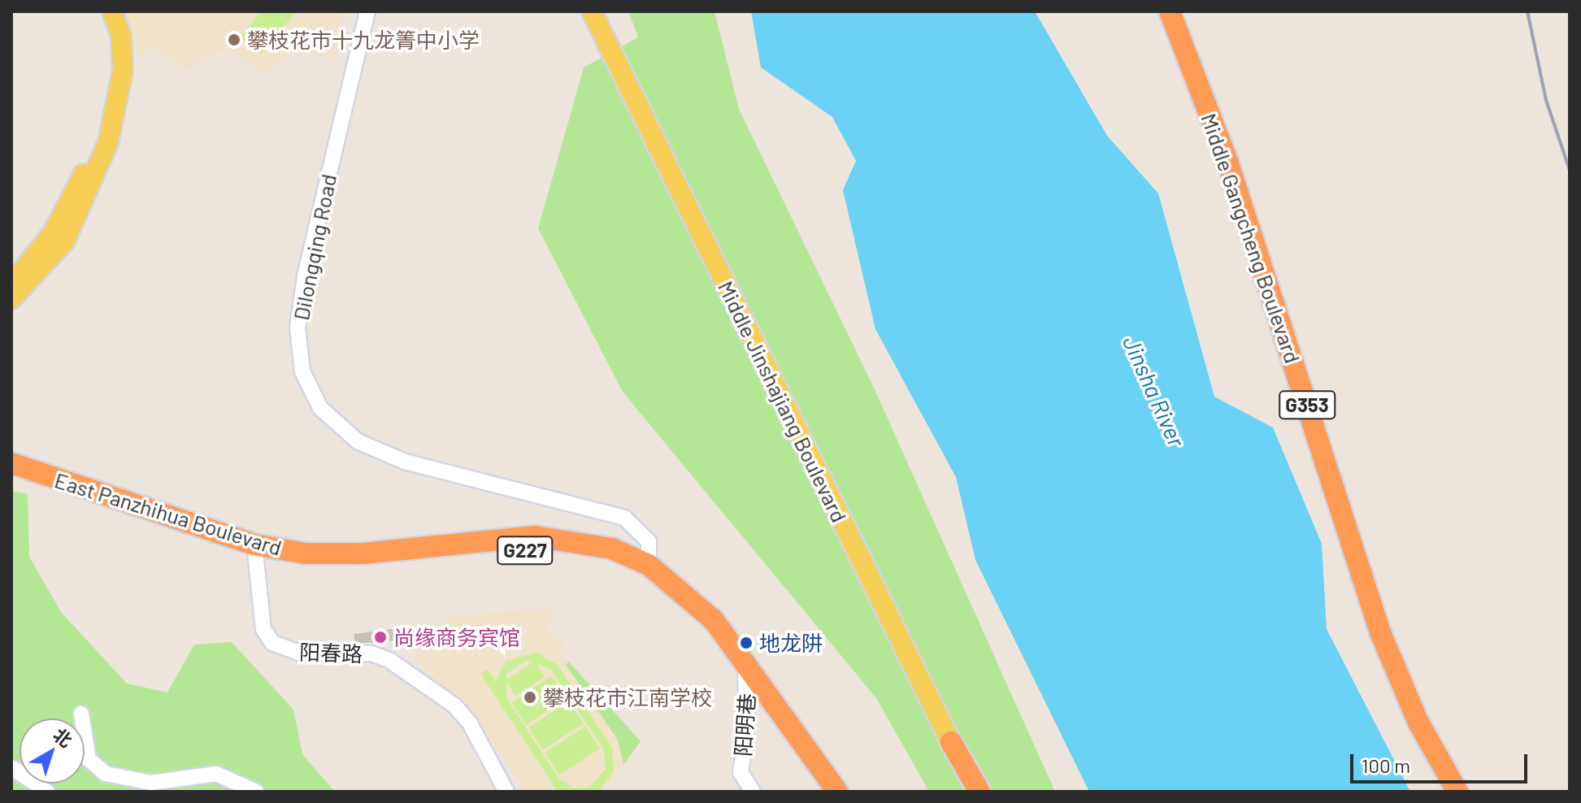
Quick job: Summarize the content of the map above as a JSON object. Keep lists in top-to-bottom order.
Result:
{
  "streets": {
    "highway": [
      "Middle Gangcheng Boulevard",
      "G353",
      "East Panzhihua Boulevard",
      "G227"
    ],
    "main road": ["Middle Jinshajiang Boulevard"],
    "street": ["Dilongqing Road", "阳春路", "阳明巷"]
  },
  "crossings": [
    ["Dilongqing Road", "East Panzhihua Boulevard"],
    ["East Panzhihua Boulevard", "阳春路"],
    ["East Panzhihua Boulevard", "阳明巷"]
  ],
  "water": ["Jinsha River"],
  "places": [
    "攀枝花市十九龙箐中小学",
    "尚缘商务宾馆",
    "地龙阱",
    "攀枝花市江南学校"
  ],
  "scale_bar": "100 m",
  "north": "top right"
}
